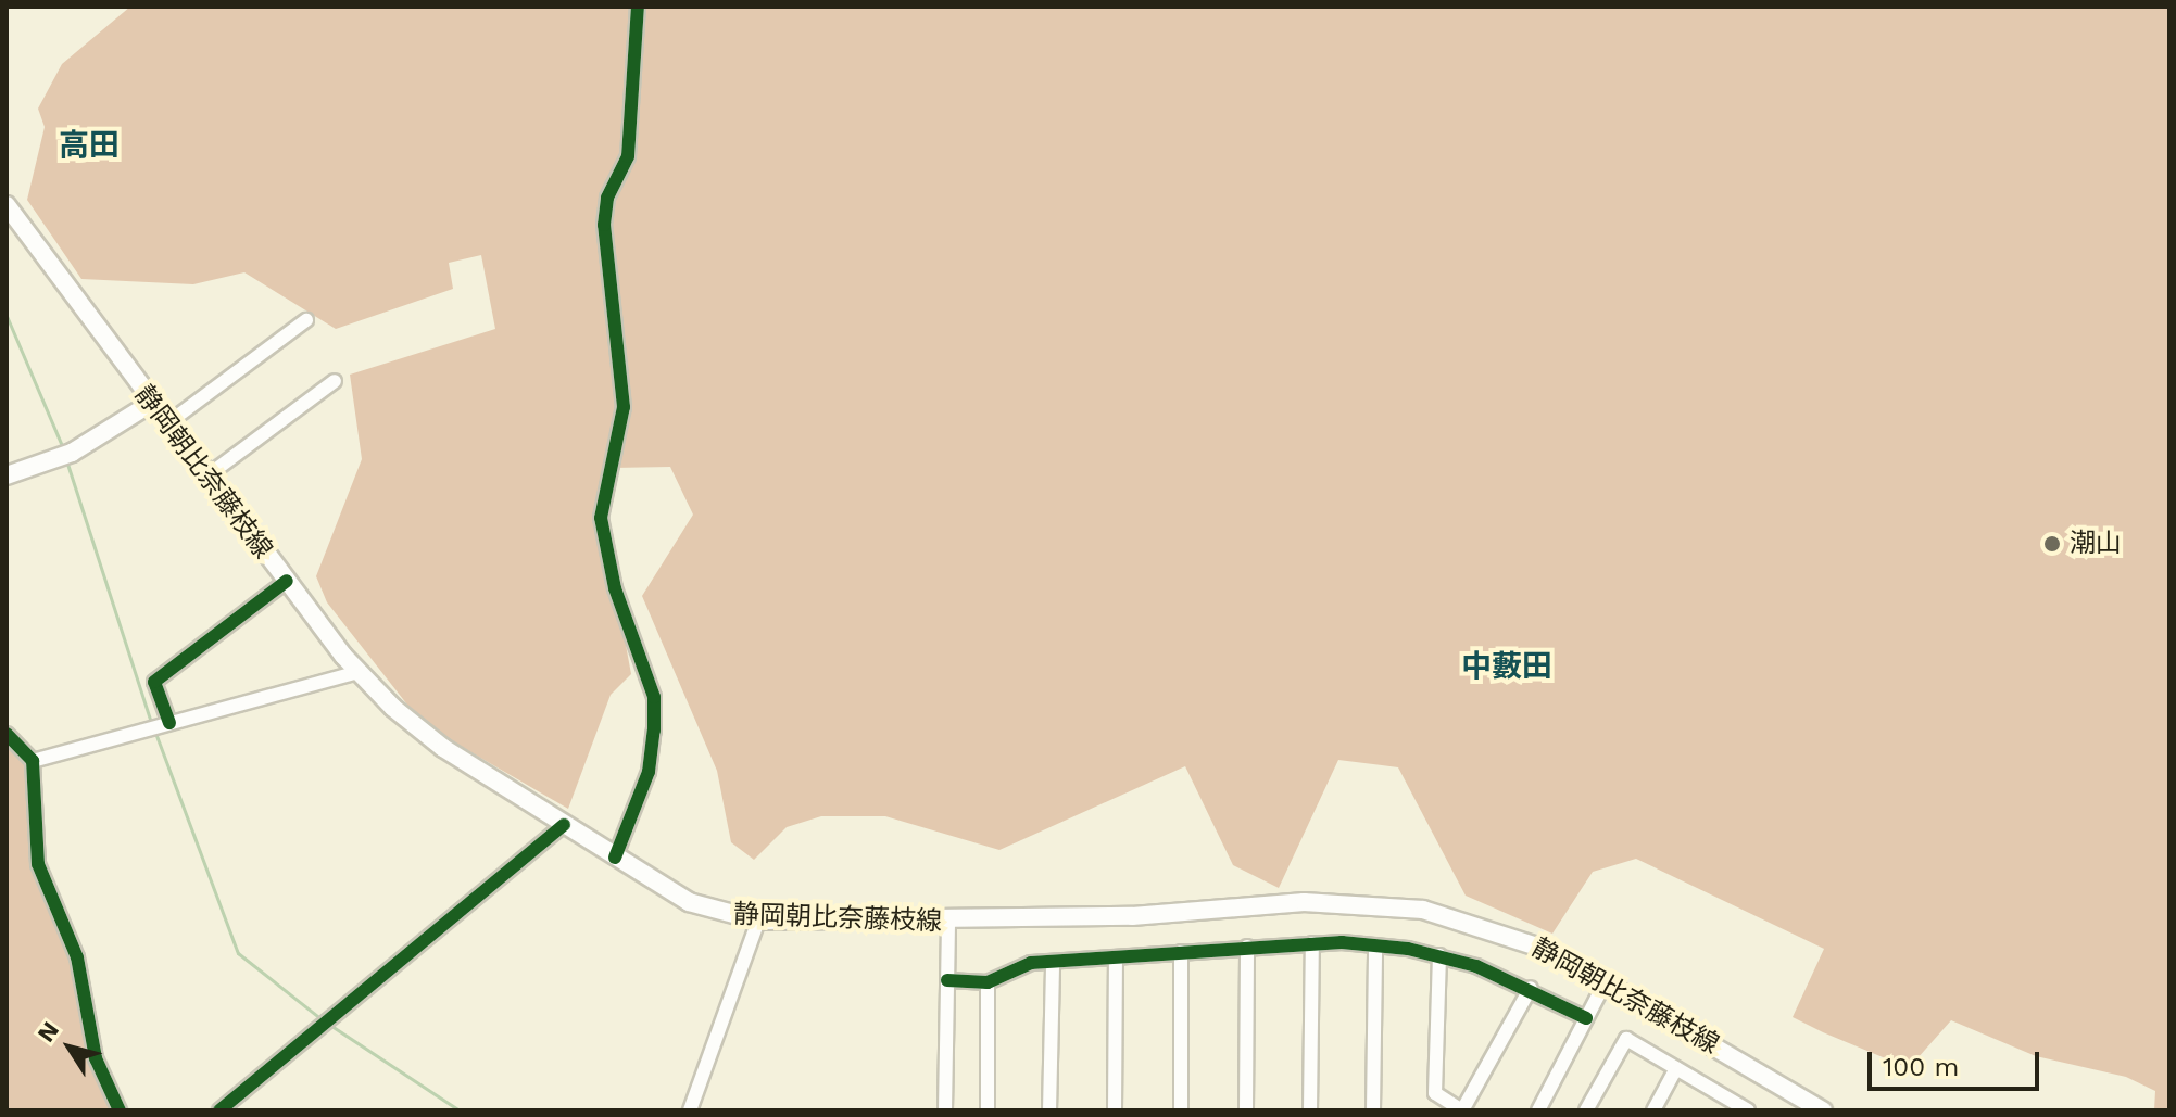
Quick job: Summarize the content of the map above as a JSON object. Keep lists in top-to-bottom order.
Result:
{
  "streets": {
    "main road": ["静岡朝比奈藤枝線"]
  },
  "districts": ["高田", "中藪田"],
  "places": ["潮山"],
  "scale_bar": "100 m",
  "north": "top left"
}
